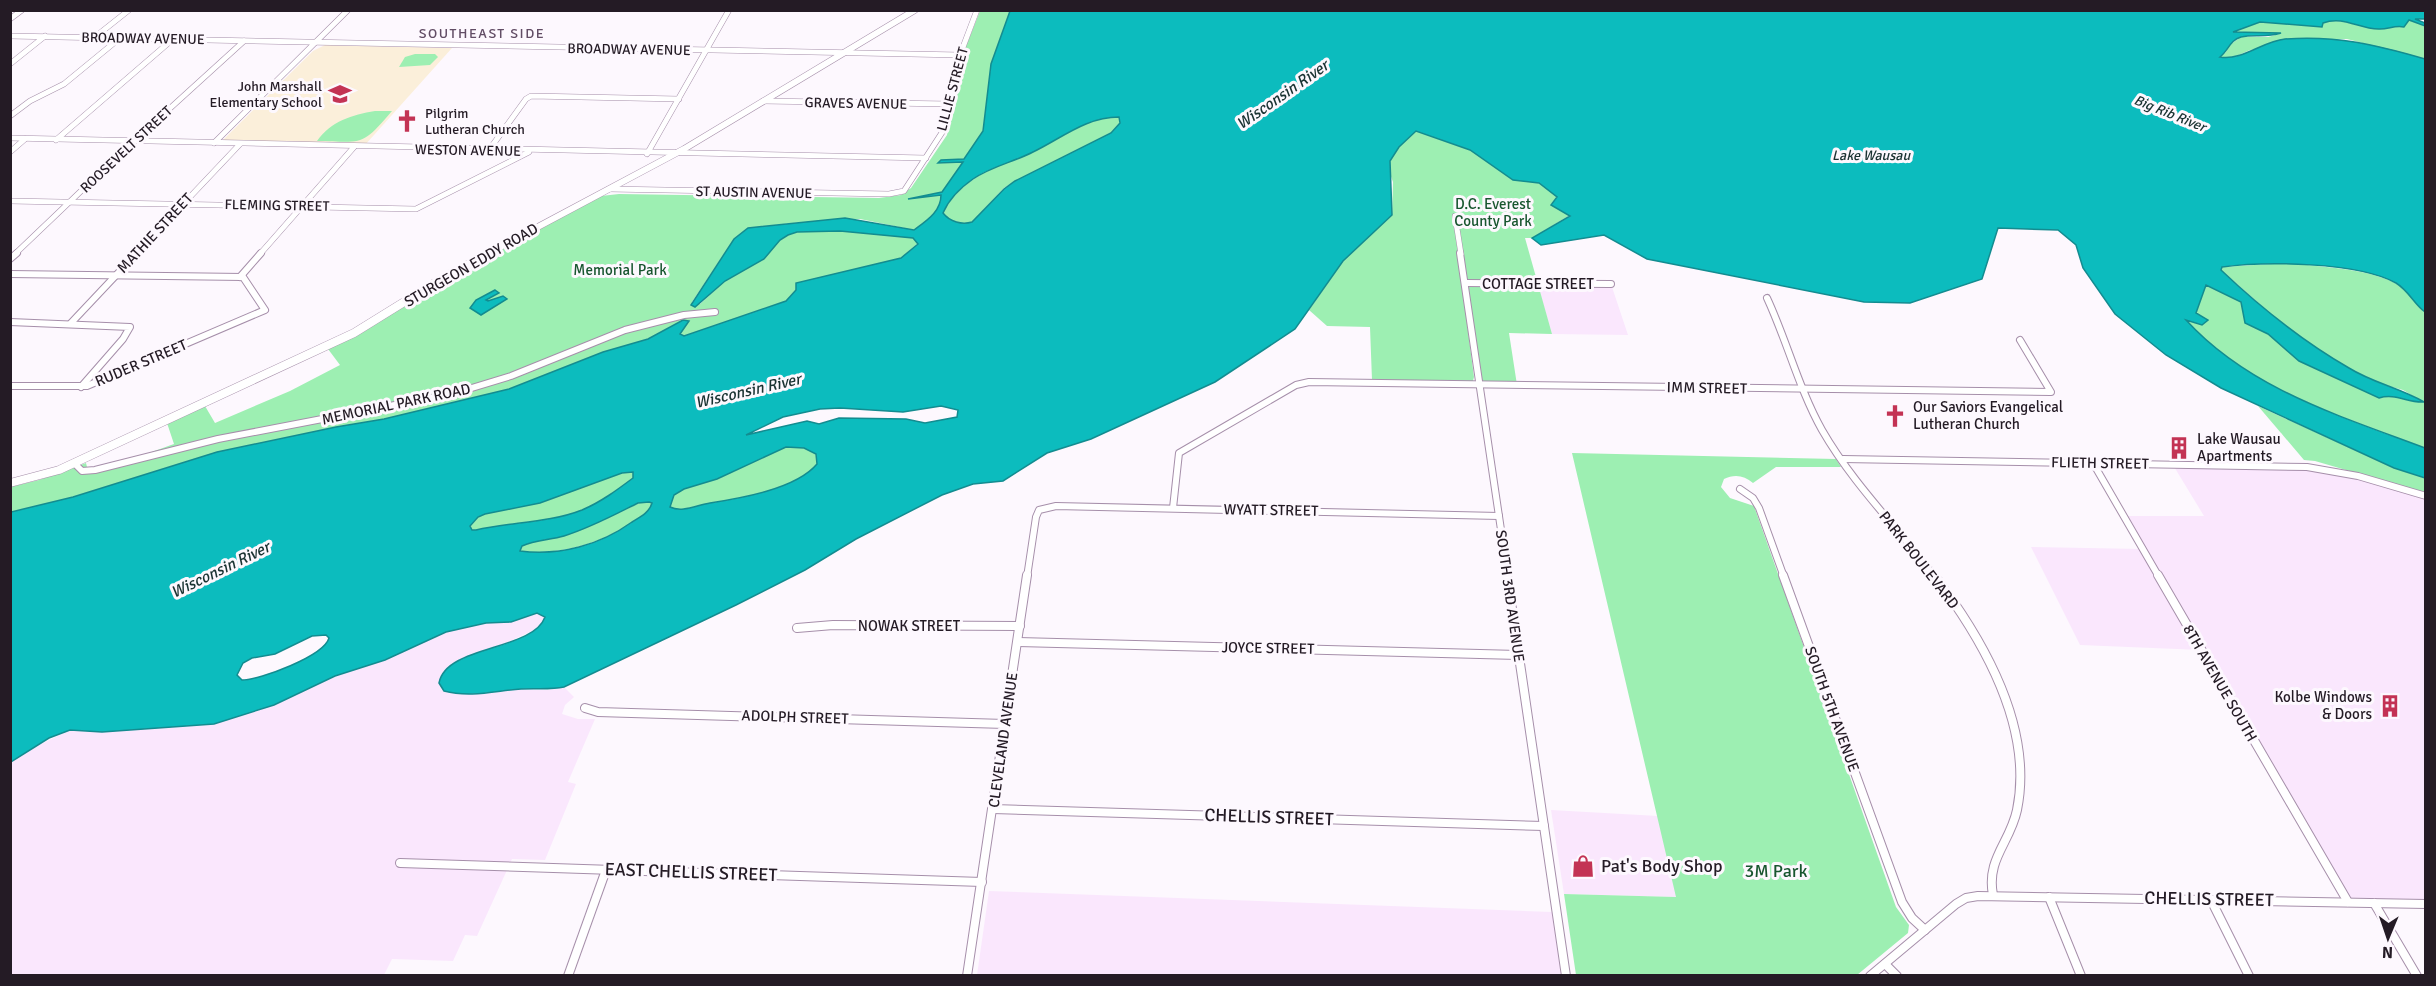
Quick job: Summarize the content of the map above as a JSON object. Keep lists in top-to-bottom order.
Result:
{
  "streets": {
    "street": [
      "BROADWAY AVENUE",
      "LILLIE STREET",
      "GRAVES AVENUE",
      "ROOSEVELT STREET",
      "WESTON AVENUE",
      "ST AUSTIN AVENUE",
      "FLEMING STREET",
      "MATHIE STREET",
      "STURGEON EDDY ROAD",
      "COTTAGE STREET",
      "RUDER STREET",
      "IMM STREET",
      "MEMORIAL PARK ROAD",
      "FLIETH STREET",
      "WYATT STREET",
      "PARK BOULEVARD",
      "SOUTH 3RD AVENUE",
      "NOWAK STREET",
      "JOYCE STREET",
      "8TH AVENUE SOUTH",
      "SOUTH 5TH AVENUE",
      "ADOLPH STREET",
      "CLEVELAND AVENUE",
      "CHELLIS STREET",
      "EAST CHELLIS STREET"
    ]
  },
  "crossings": [
    ["BROADWAY AVENUE", "LILLIE STREET"],
    ["BROADWAY AVENUE", "ROOSEVELT STREET"],
    ["BROADWAY AVENUE", "STURGEON EDDY ROAD"],
    ["LILLIE STREET", "GRAVES AVENUE"],
    ["LILLIE STREET", "WESTON AVENUE"],
    ["LILLIE STREET", "ST AUSTIN AVENUE"],
    ["GRAVES AVENUE", "STURGEON EDDY ROAD"],
    ["ROOSEVELT STREET", "WESTON AVENUE"],
    ["ROOSEVELT STREET", "FLEMING STREET"],
    ["WESTON AVENUE", "FLEMING STREET"],
    ["WESTON AVENUE", "MATHIE STREET"],
    ["WESTON AVENUE", "STURGEON EDDY ROAD"],
    ["ST AUSTIN AVENUE", "STURGEON EDDY ROAD"],
    ["FLEMING STREET", "MATHIE STREET"],
    ["STURGEON EDDY ROAD", "MEMORIAL PARK ROAD"],
    ["COTTAGE STREET", "SOUTH 3RD AVENUE"],
    ["IMM STREET", "PARK BOULEVARD"],
    ["IMM STREET", "SOUTH 3RD AVENUE"],
    ["FLIETH STREET", "PARK BOULEVARD"],
    ["FLIETH STREET", "8TH AVENUE SOUTH"],
    ["WYATT STREET", "SOUTH 3RD AVENUE"],
    ["WYATT STREET", "CLEVELAND AVENUE"],
    ["PARK BOULEVARD", "CHELLIS STREET"],
    ["SOUTH 3RD AVENUE", "JOYCE STREET"],
    ["SOUTH 3RD AVENUE", "CHELLIS STREET"],
    ["NOWAK STREET", "CLEVELAND AVENUE"],
    ["JOYCE STREET", "CLEVELAND AVENUE"],
    ["8TH AVENUE SOUTH", "CHELLIS STREET"],
    ["ADOLPH STREET", "CLEVELAND AVENUE"],
    ["CLEVELAND AVENUE", "CHELLIS STREET"],
    ["CLEVELAND AVENUE", "EAST CHELLIS STREET"]
  ],
  "districts": ["SOUTHEAST SIDE"],
  "water": ["Wisconsin River", "Big Rib River", "Lake Wausau"],
  "parks": ["D.C. Everest County Park", "Memorial Park", "3M Park"],
  "places": {
    "school or university": ["John Marshall Elementary School"],
    "church": ["Pilgrim Lutheran Church", "Our Saviors Evangelical Lutheran Church"],
    "building": ["Lake Wausau Apartments", "Kolbe Windows & Doors"],
    "shop": ["Pat's Body Shop"]
  },
  "north": "bottom"
}
